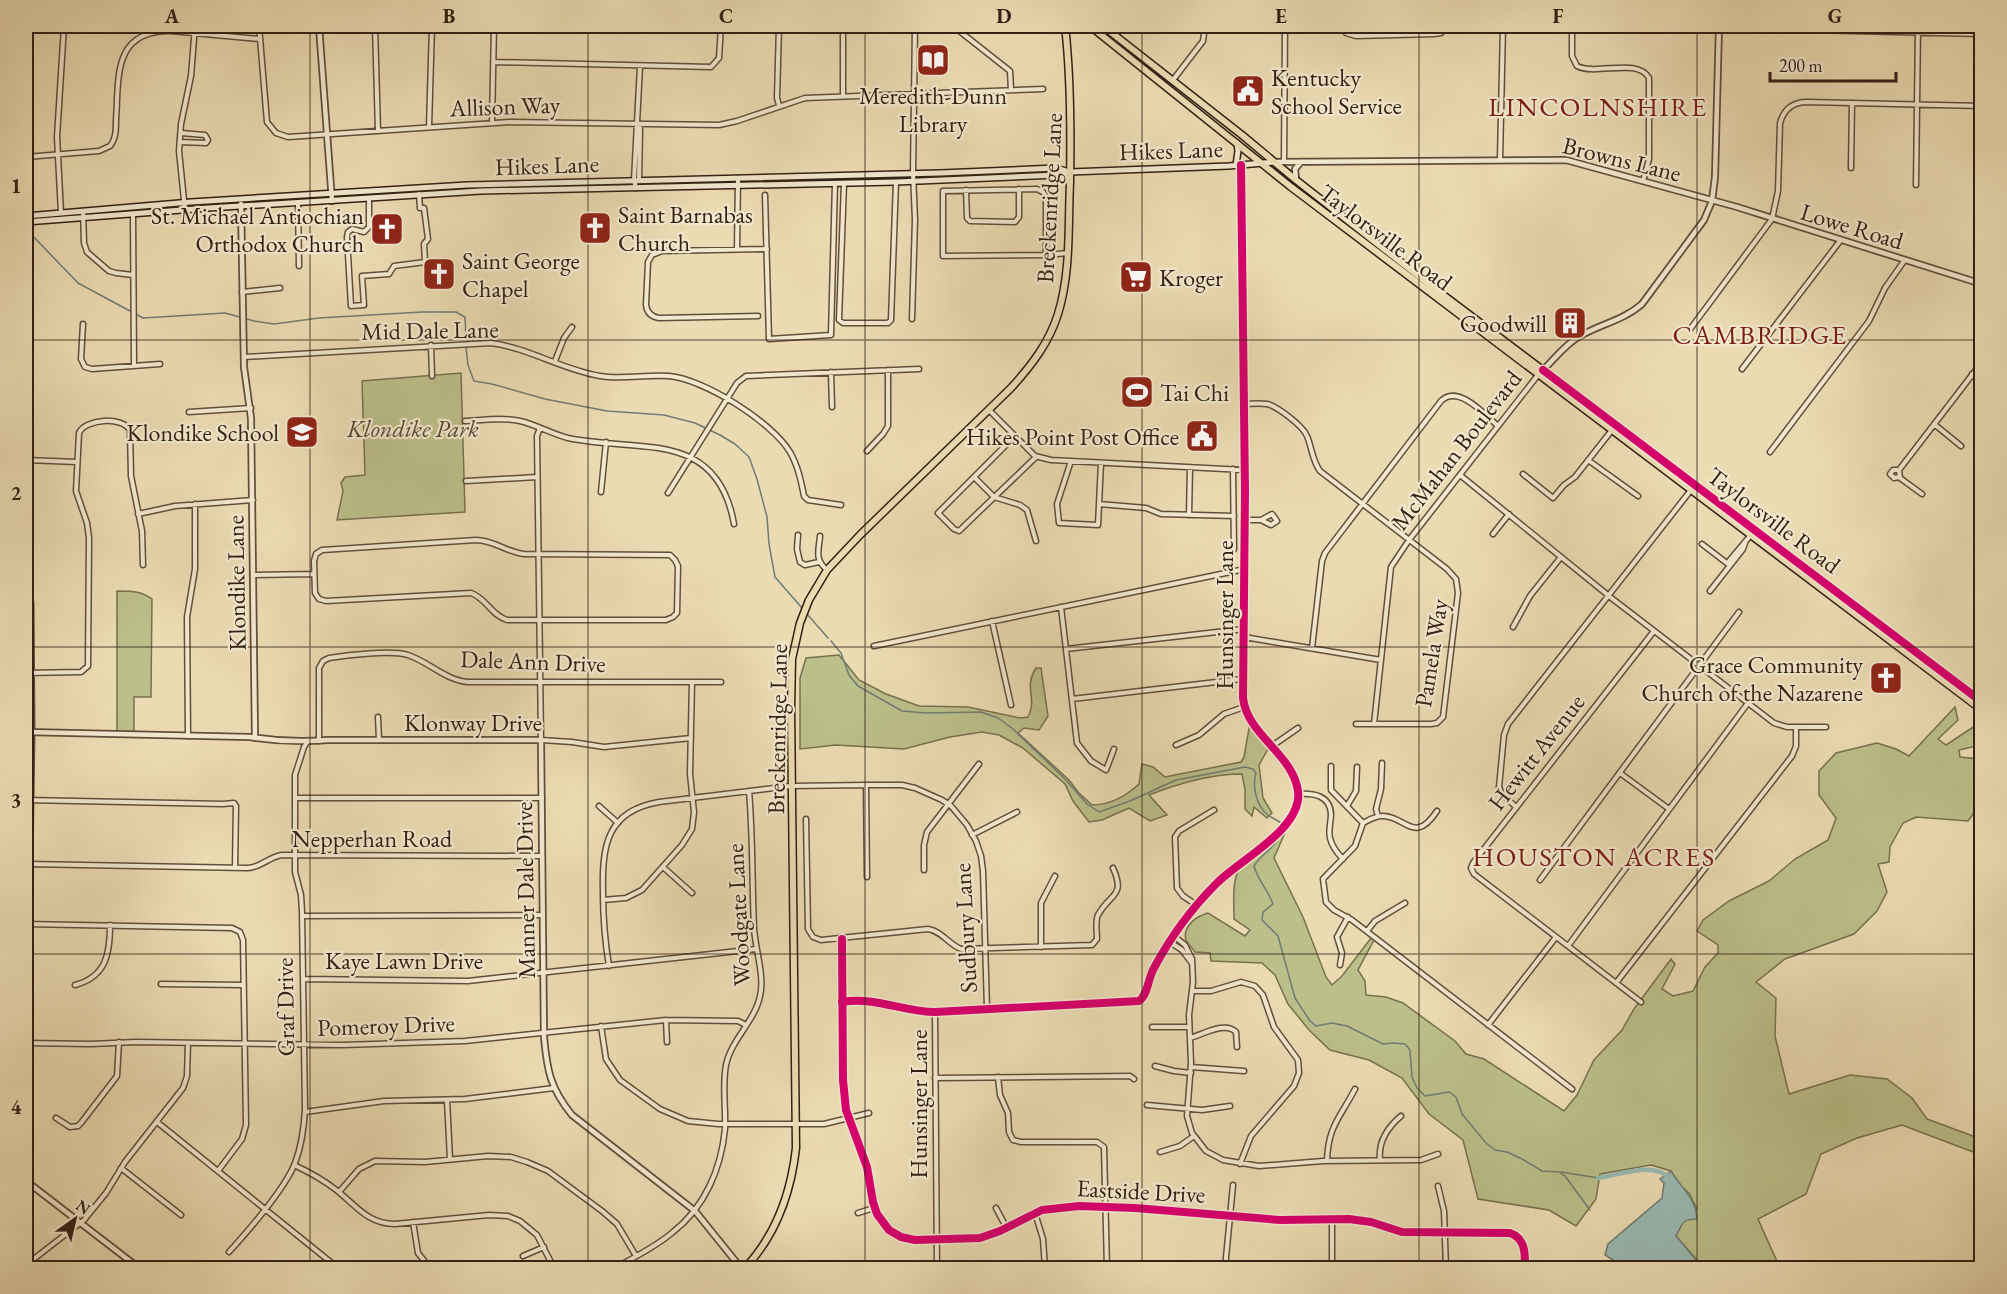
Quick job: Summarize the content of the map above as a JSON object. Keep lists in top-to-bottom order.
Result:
{
  "streets": {
    "main road": ["Hikes Lane", "Breckenridge Lane", "Taylorsville Road"],
    "street": [
      "Allison Way",
      "Browns Lane",
      "Lowe Road",
      "Mid Dale Lane",
      "McMahan Boulevard",
      "Klondike Lane",
      "Hunsinger Lane",
      "Pamela Way",
      "Dale Ann Drive",
      "Klonway Drive",
      "Hewitt Avenue",
      "Nepperhan Road",
      "Manner Dale Drive",
      "Woodgate Lane",
      "Sudbury Lane",
      "Kaye Lawn Drive",
      "Graf Drive",
      "Pomeroy Drive",
      "Eastside Drive"
    ]
  },
  "crossings": [
    ["Hikes Lane", "Browns Lane"],
    ["Hikes Lane", "Breckenridge Lane"],
    ["Hikes Lane", "Taylorsville Road"],
    ["Hikes Lane", "Klondike Lane"],
    ["Hikes Lane", "Hunsinger Lane"],
    ["Browns Lane", "Lowe Road"],
    ["Browns Lane", "Taylorsville Road"],
    ["Browns Lane", "McMahan Boulevard"],
    ["Breckenridge Lane", "Manner Dale Drive"],
    ["Breckenridge Lane", "Sudbury Lane"],
    ["Lowe Road", "McMahan Boulevard"],
    ["Taylorsville Road", "McMahan Boulevard"],
    ["Mid Dale Lane", "Klondike Lane"],
    ["McMahan Boulevard", "Pamela Way"],
    ["Klondike Lane", "Klonway Drive"],
    ["Hunsinger Lane", "Pamela Way"],
    ["Hunsinger Lane", "Sudbury Lane"],
    ["Hunsinger Lane", "Eastside Drive"],
    ["Dale Ann Drive", "Klonway Drive"],
    ["Dale Ann Drive", "Manner Dale Drive"],
    ["Klonway Drive", "Manner Dale Drive"],
    ["Klonway Drive", "Graf Drive"],
    ["Nepperhan Road", "Manner Dale Drive"],
    ["Nepperhan Road", "Graf Drive"],
    ["Manner Dale Drive", "Woodgate Lane"],
    ["Manner Dale Drive", "Kaye Lawn Drive"],
    ["Manner Dale Drive", "Pomeroy Drive"],
    ["Woodgate Lane", "Sudbury Lane"],
    ["Woodgate Lane", "Kaye Lawn Drive"],
    ["Woodgate Lane", "Pomeroy Drive"],
    ["Sudbury Lane", "Kaye Lawn Drive"],
    ["Kaye Lawn Drive", "Graf Drive"],
    ["Graf Drive", "Pomeroy Drive"]
  ],
  "districts": ["LINCOLNSHIRE", "CAMBRIDGE", "HOUSTON ACRES"],
  "parks": ["Klondike Park"],
  "places": {
    "library": ["Meredith-Dunn Library"],
    "public building": ["Kentucky School Service", "Hikes Point Post Office"],
    "church": [
      "Saint Barnabas Church",
      "St. Michael Antiochian Orthodox Church",
      "Saint George Chapel",
      "Grace Community Church of the Nazarene"
    ],
    "supermarket": ["Kroger"],
    "building": ["Goodwill"],
    "sports": ["Tai Chi"],
    "school or university": ["Klondike School"]
  },
  "scale_bar": "200 m",
  "north": "top right",
  "grid": {
    "columns": [
      "A",
      "B",
      "C",
      "D",
      "E",
      "F",
      "G"
    ],
    "rows": [
      "1",
      "2",
      "3",
      "4"
    ]
  }
}
